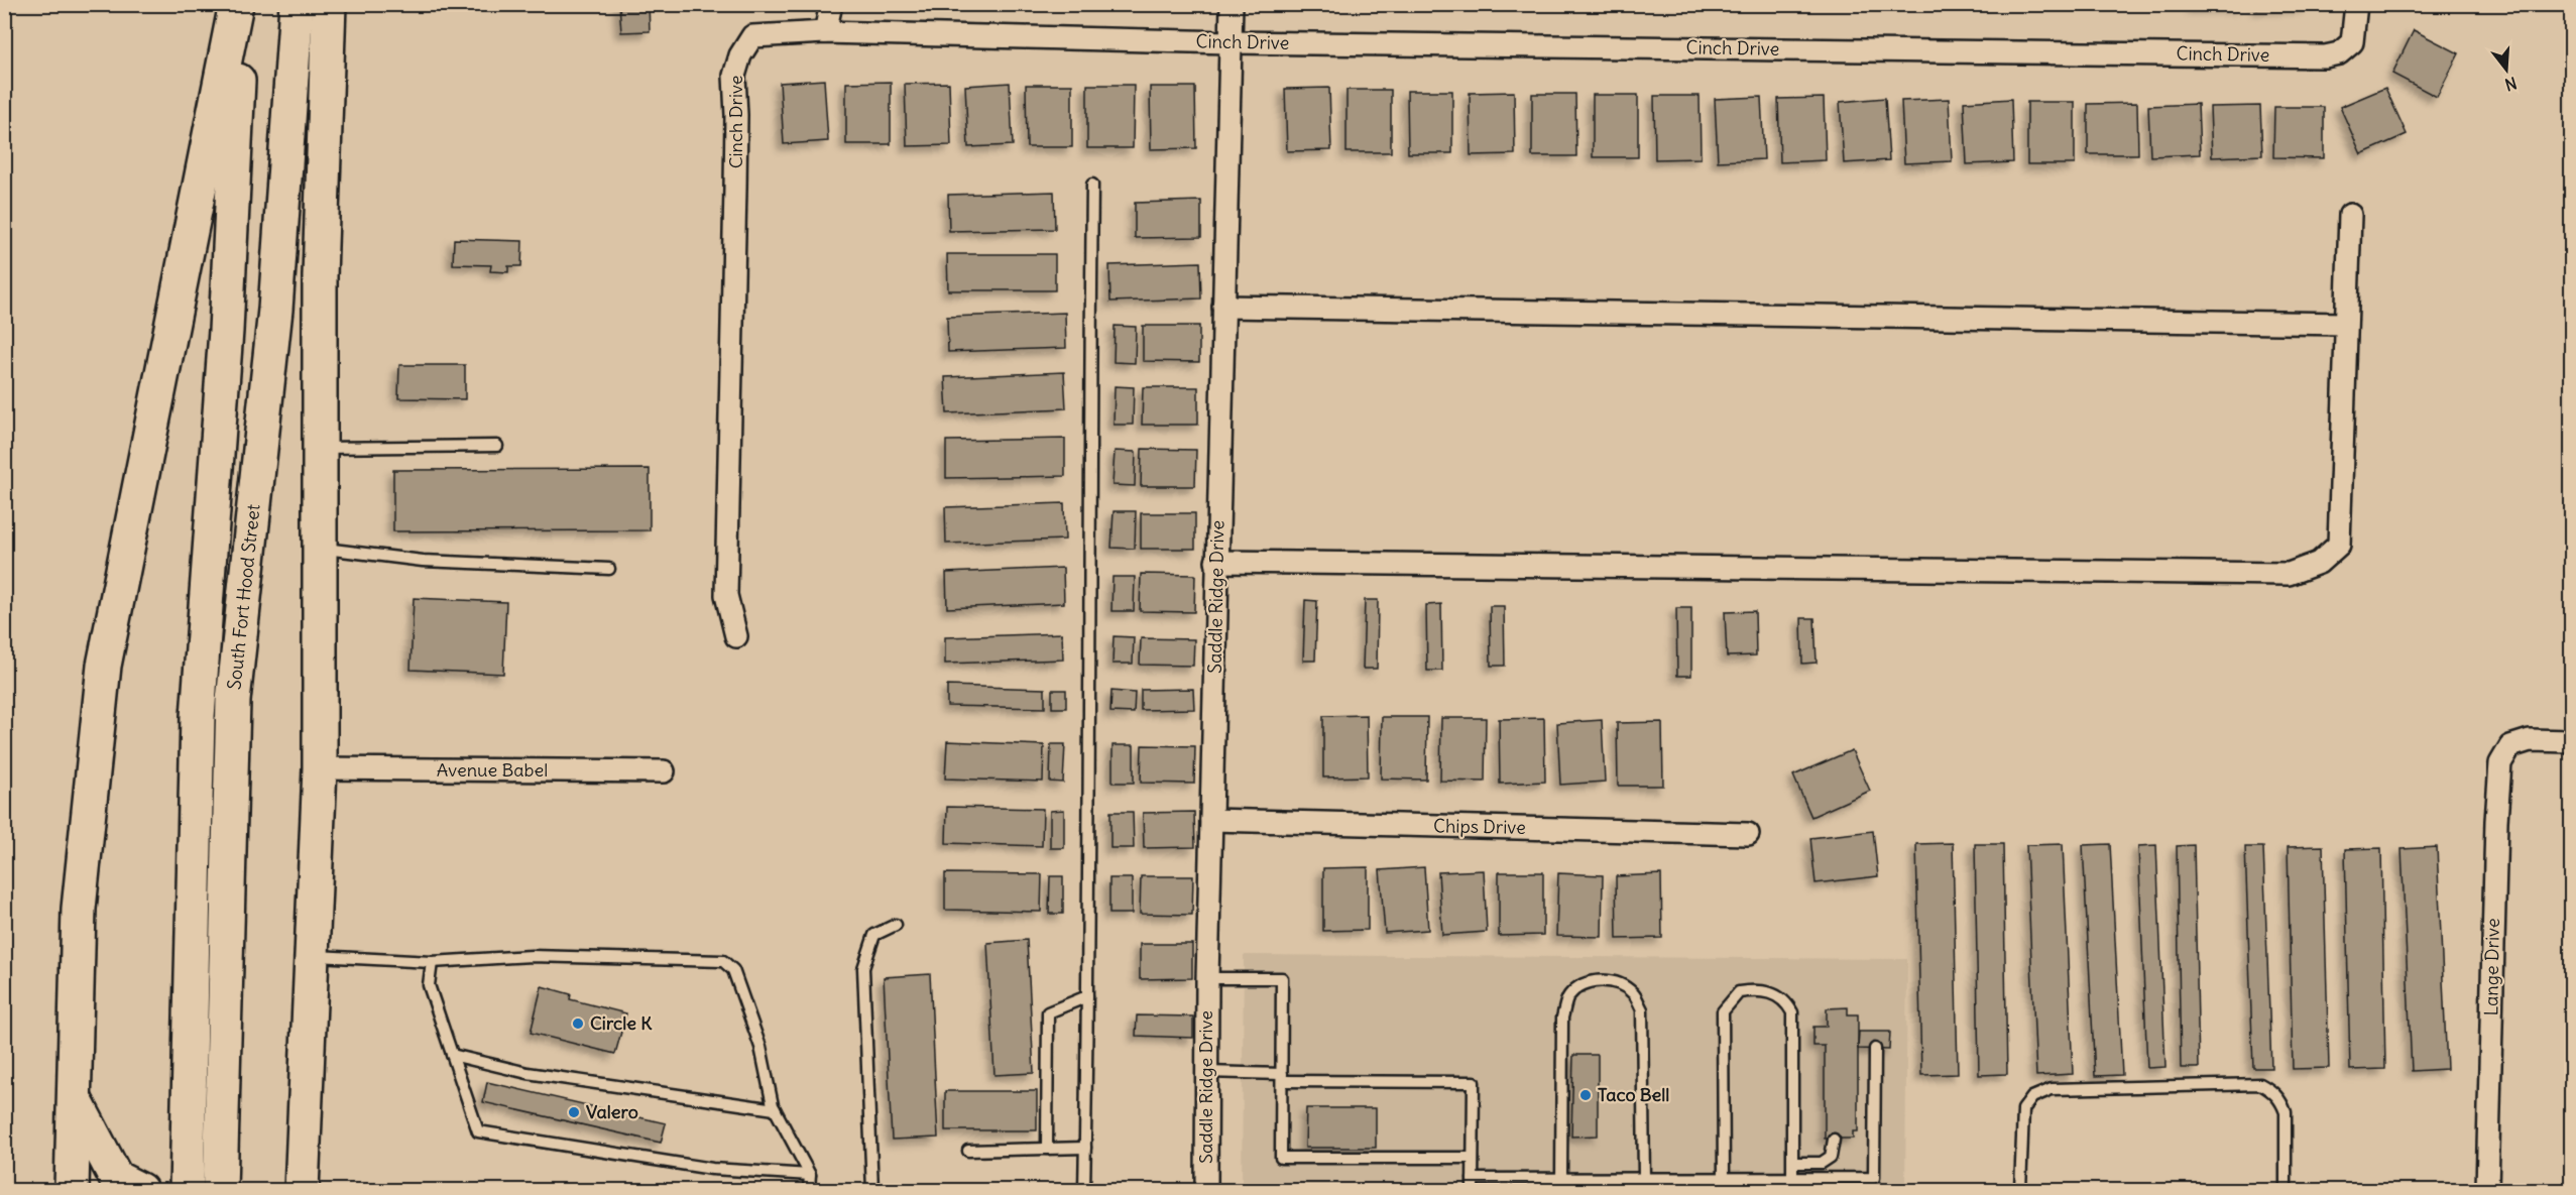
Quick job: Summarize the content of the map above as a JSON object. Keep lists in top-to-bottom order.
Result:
{
  "streets": {
    "highway": ["South Fort Hood Street"],
    "street": [
      "Cinch Drive",
      "Saddle Ridge Drive",
      "Avenue Babel",
      "Chips Drive",
      "Lange Drive"
    ]
  },
  "crossings": [
    ["Cinch Drive", "Saddle Ridge Drive"],
    ["Saddle Ridge Drive", "Chips Drive"]
  ],
  "places": ["Circle K", "Taco Bell", "Valero"],
  "north": "bottom"
}
